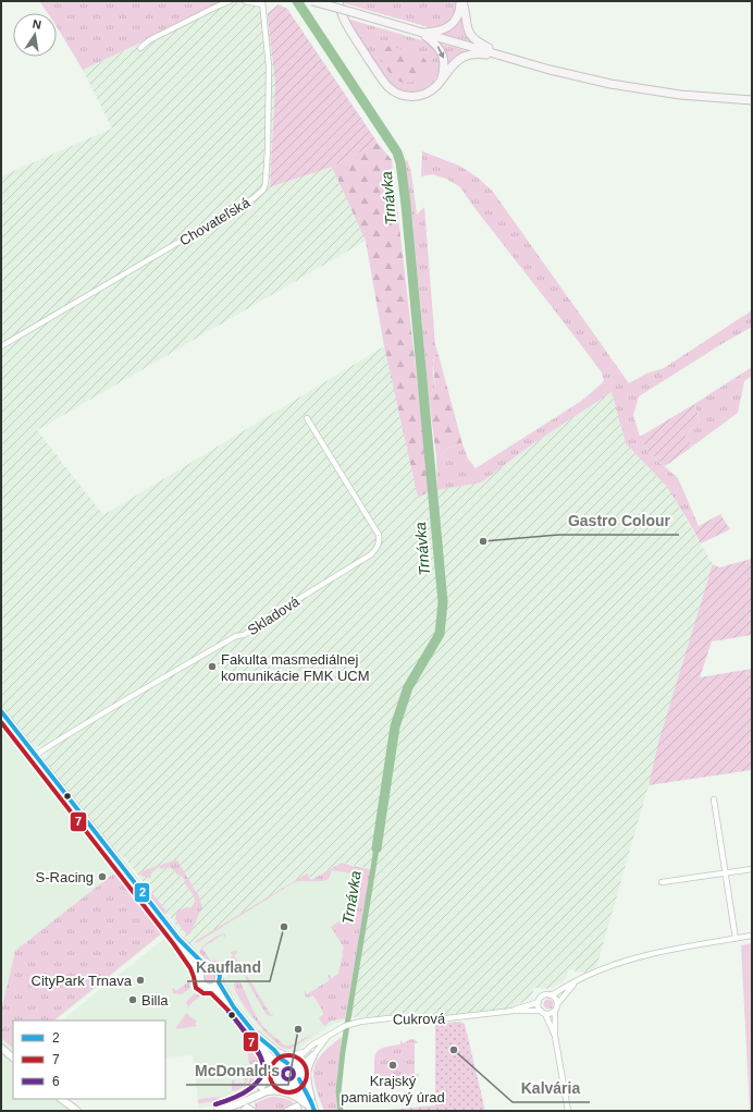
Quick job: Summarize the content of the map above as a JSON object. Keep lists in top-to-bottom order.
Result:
{
  "streets": {
    "street": ["Chovateľská", "Skladová", "Cukrová"]
  },
  "water": ["Trnávka"],
  "places": [
    "Gastro Colour",
    "Fakulta masmediálnej komunikácie FMK UCM",
    "S-Racing",
    "Kaufland",
    "CityPark Trnava",
    "Billa",
    "McDonald's",
    "Kalvária",
    "Krajský pamiatkový úrad"
  ],
  "lines": ["transit line 2", "transit line 7", "transit line 6"],
  "legend": ["2", "7", "6"],
  "north": "top"
}
